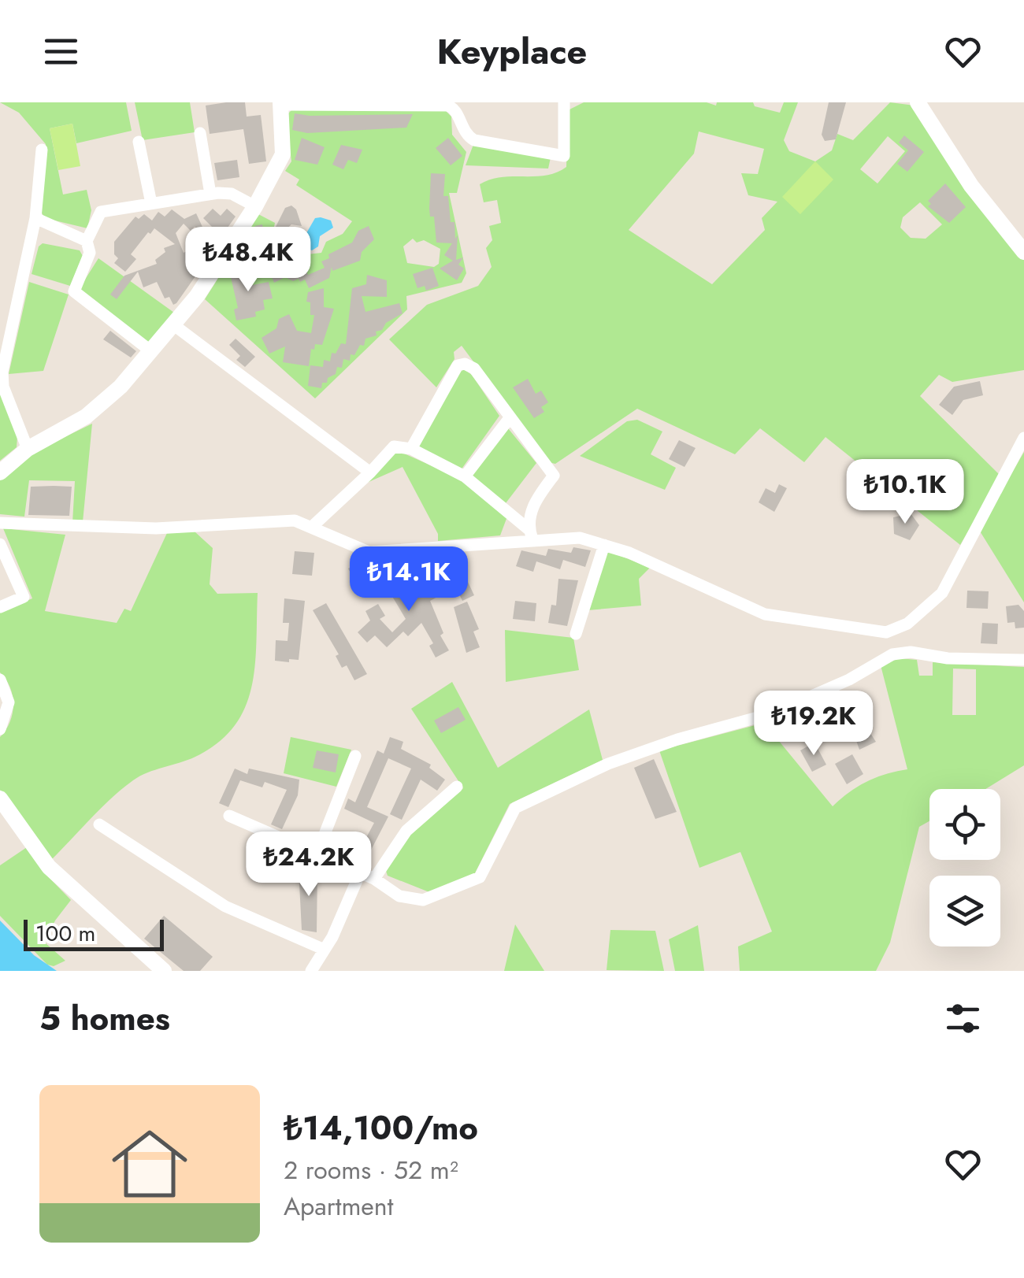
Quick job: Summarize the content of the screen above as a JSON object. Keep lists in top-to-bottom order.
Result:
{
  "scale_bar": "100 m",
  "page": {
    "header": "Keyplace",
    "price": [
      "₺48.4K",
      "₺10.1K",
      "₺14.1K",
      "₺19.2K",
      "₺24.2K"
    ],
    "scale": "100 m",
    "heading": "5 homes",
    "list": [
      {
        "name": "₺14,100/mo",
        "note": "2 rooms · 52 m² · Apartment"
      }
    ]
  }
}
